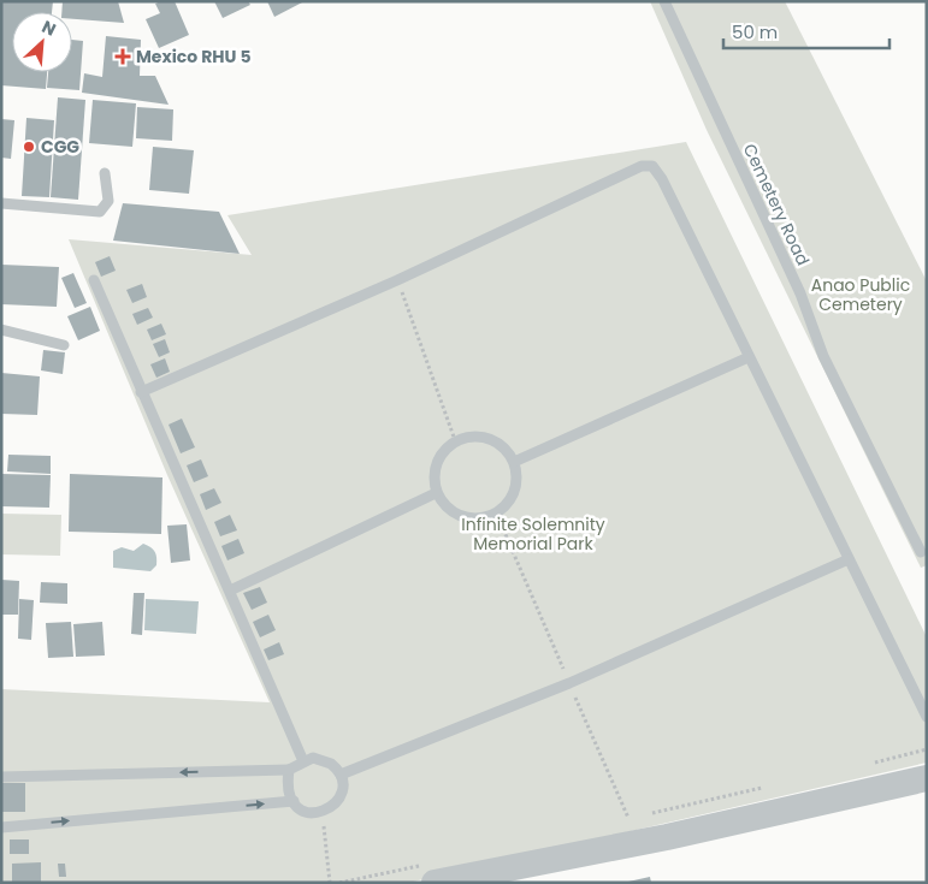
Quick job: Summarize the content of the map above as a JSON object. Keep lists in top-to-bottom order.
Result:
{
  "streets": {
    "lane": ["Cemetery Road"]
  },
  "parks": ["Anao Public Cemetery", "Infinite Solemnity Memorial Park"],
  "places": {
    "health": ["Mexico RHU 5"],
    "other": ["CGG"]
  },
  "scale_bar": "50 m",
  "north": "top right"
}
